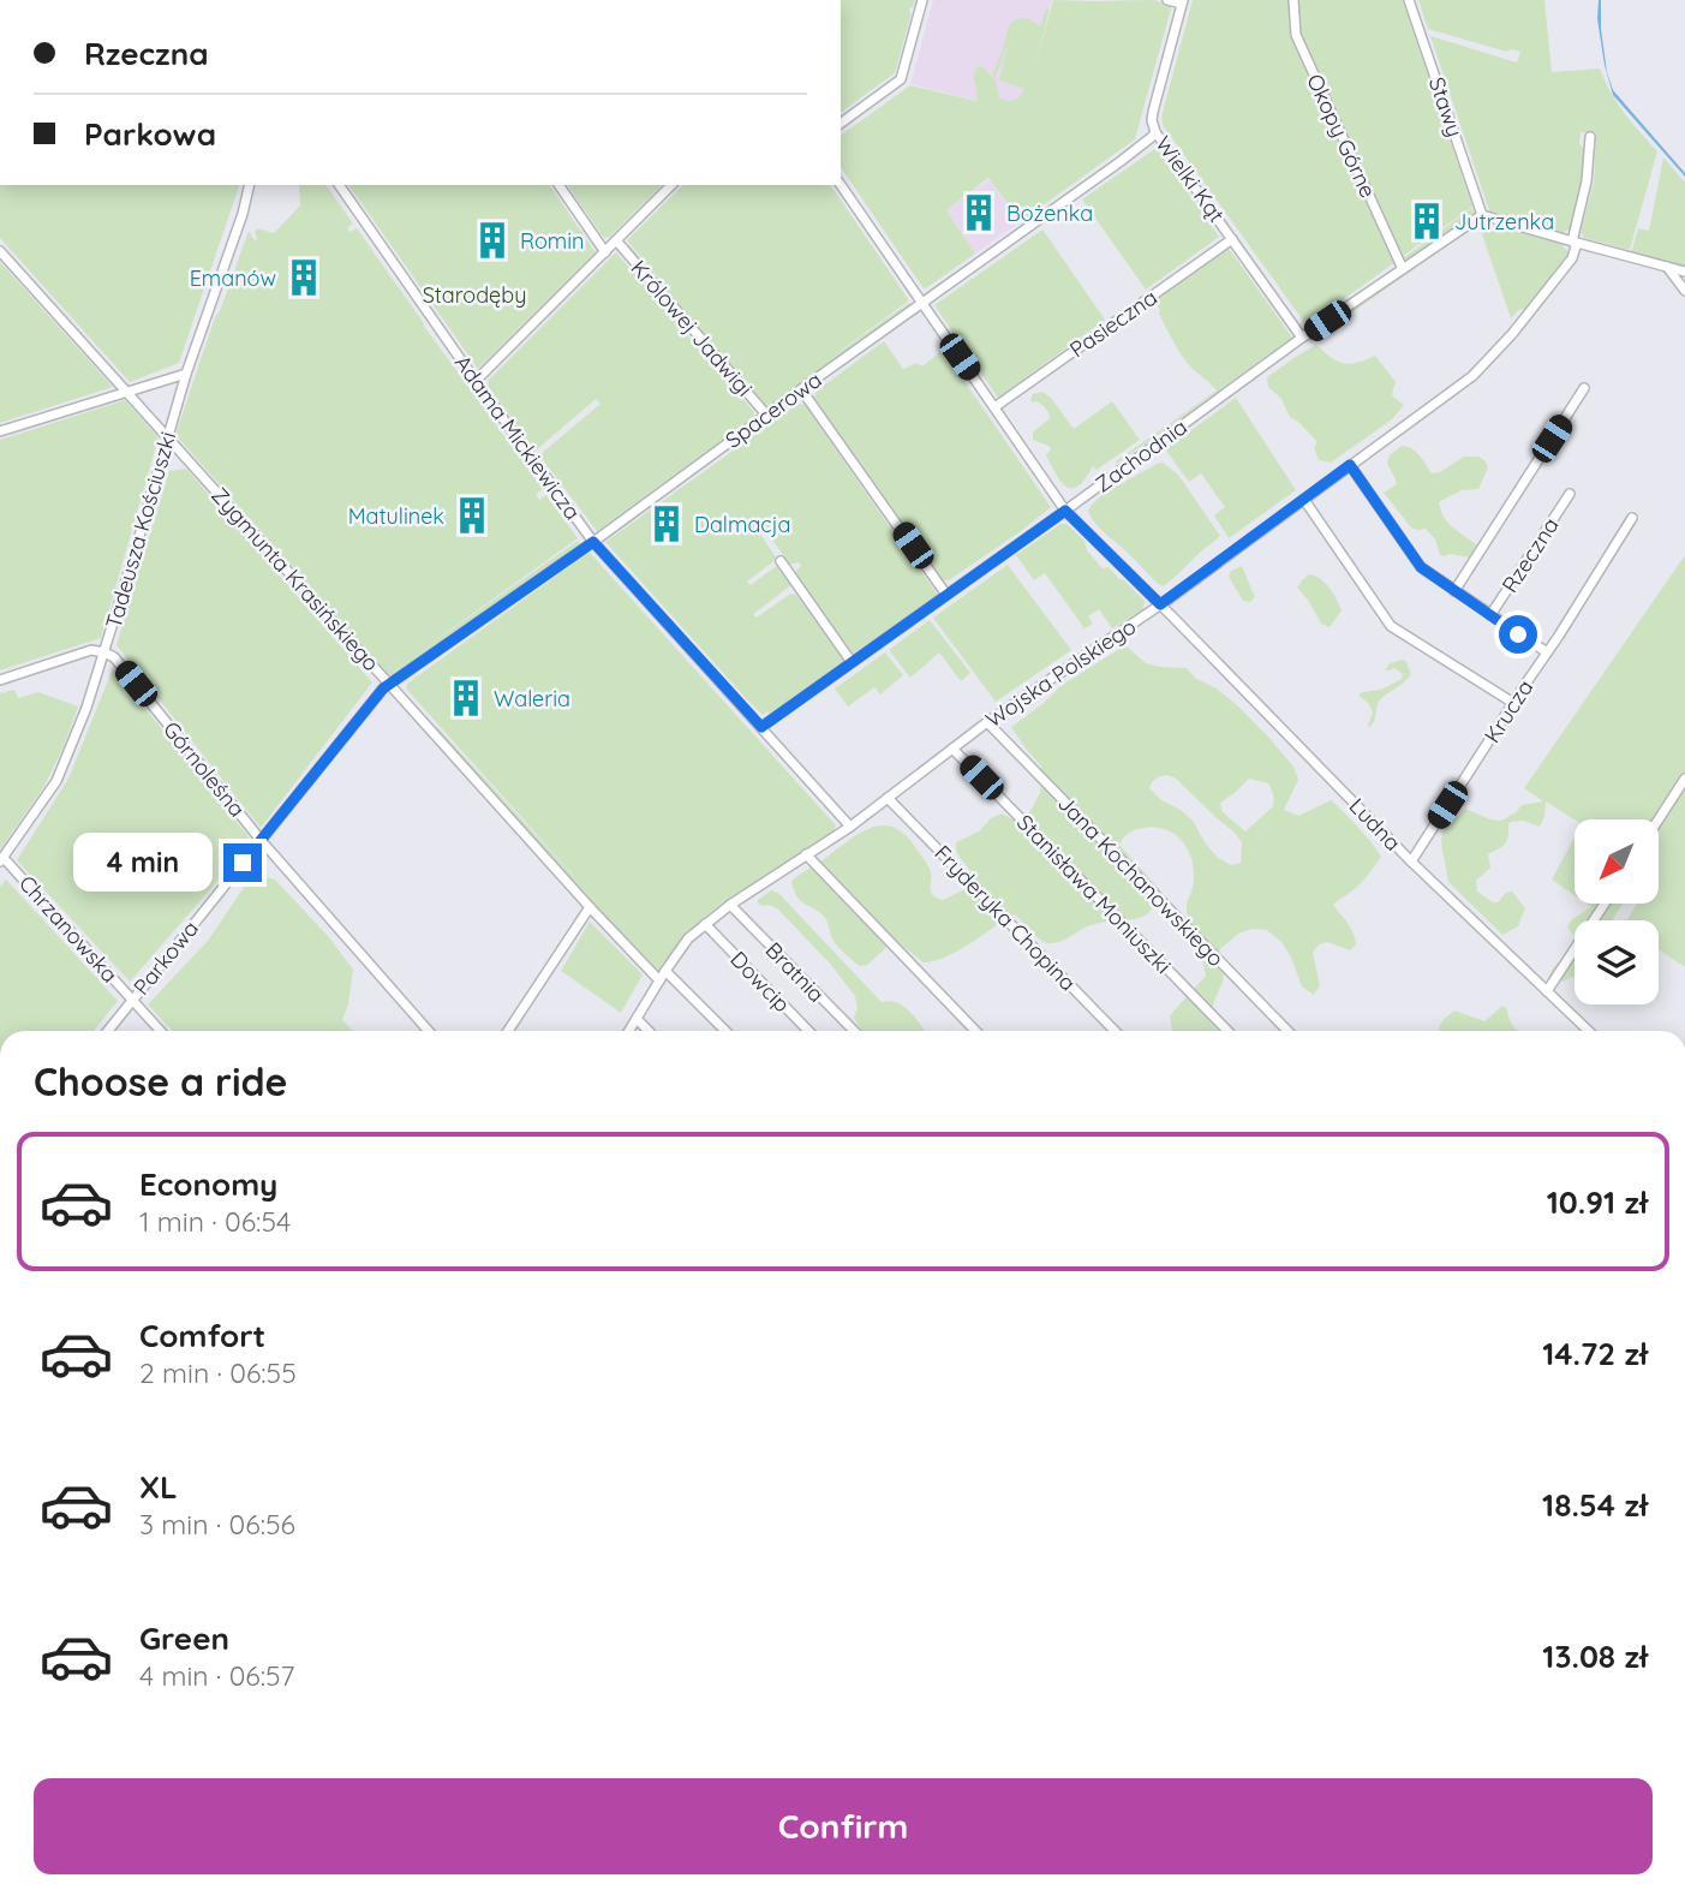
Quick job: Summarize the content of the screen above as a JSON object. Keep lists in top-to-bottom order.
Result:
{
  "streets": {
    "street": [
      "Stawy",
      "Okopy Górne",
      "Wielki Kąt",
      "Pasieczna",
      "Królowej Jadwigi",
      "Spacerowa",
      "Adama Mickiewicza",
      "Zachodnia",
      "Tadeusza Kościuszki",
      "Rzeczna",
      "Zygmunta Krasińskiego",
      "Wojska Polskiego",
      "Krucza",
      "Górnoleśna",
      "Ludna",
      "Jana Kochanowskiego",
      "Stanisława Moniuszki",
      "Fryderyka Chopina",
      "Chrzanowska",
      "Parkowa",
      "Bratnia",
      "Dowcip"
    ]
  },
  "crossings": [
    ["Stawy", "Zachodnia"],
    ["Okopy Górne", "Zachodnia"],
    ["Wielki Kąt", "Pasieczna"],
    ["Wielki Kąt", "Spacerowa"],
    ["Wielki Kąt", "Zachodnia"],
    ["Pasieczna", "Ludna"],
    ["Królowej Jadwigi", "Spacerowa"],
    ["Spacerowa", "Adama Mickiewicza"],
    ["Spacerowa", "Zygmunta Krasińskiego"],
    ["Spacerowa", "Ludna"],
    ["Spacerowa", "Parkowa"],
    ["Adama Mickiewicza", "Zachodnia"],
    ["Adama Mickiewicza", "Wojska Polskiego"],
    ["Zachodnia", "Ludna"],
    ["Tadeusza Kościuszki", "Zygmunta Krasińskiego"],
    ["Tadeusza Kościuszki", "Górnoleśna"],
    ["Tadeusza Kościuszki", "Chrzanowska"],
    ["Rzeczna", "Wojska Polskiego"],
    ["Rzeczna", "Krucza"],
    ["Zygmunta Krasińskiego", "Wojska Polskiego"],
    ["Zygmunta Krasińskiego", "Parkowa"],
    ["Wojska Polskiego", "Ludna"],
    ["Wojska Polskiego", "Jana Kochanowskiego"],
    ["Wojska Polskiego", "Stanisława Moniuszki"],
    ["Wojska Polskiego", "Fryderyka Chopina"],
    ["Wojska Polskiego", "Bratnia"],
    ["Wojska Polskiego", "Dowcip"],
    ["Krucza", "Ludna"],
    ["Górnoleśna", "Parkowa"],
    ["Chrzanowska", "Parkowa"]
  ],
  "parks": ["Starodęby"],
  "places": {
    "building": [
      "Bożenka",
      "Jutrzenka",
      "Romin",
      "Emanów",
      "Matulinek",
      "Dalmacja",
      "Waleria"
    ]
  },
  "north": "bottom left",
  "page": {
    "banner": ["Rzeczna", "Parkowa"],
    "bubble": "4 min",
    "heading": "Choose a ride",
    "list": [
      {
        "name": "Economy",
        "note": "1 min · 06:54",
        "value": "10.91 zł"
      },
      {
        "name": "Comfort",
        "note": "2 min · 06:55",
        "value": "14.72 zł"
      },
      {
        "name": "XL",
        "note": "3 min · 06:56",
        "value": "18.54 zł"
      },
      {
        "name": "Green",
        "note": "4 min · 06:57",
        "value": "13.08 zł"
      }
    ],
    "buttons": "Confirm"
  }
}
